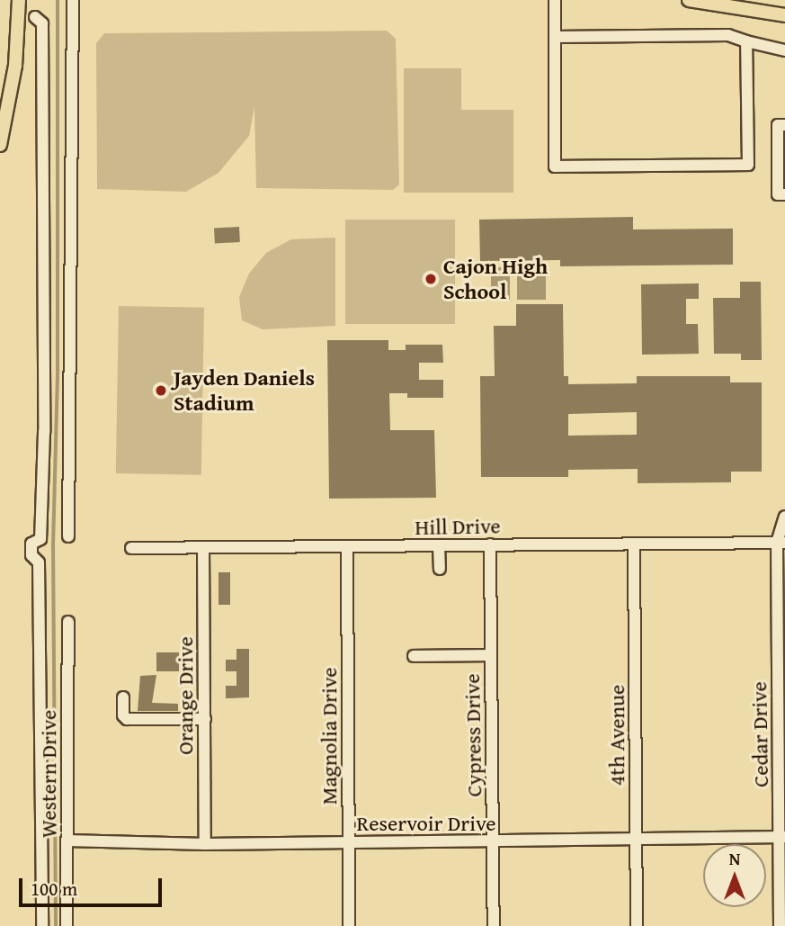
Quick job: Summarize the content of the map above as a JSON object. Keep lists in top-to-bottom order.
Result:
{
  "streets": {
    "street": [
      "Hill Drive",
      "Orange Drive",
      "Cedar Drive",
      "Cypress Drive",
      "4th Avenue",
      "Magnolia Drive",
      "Western Drive",
      "Reservoir Drive"
    ]
  },
  "crossings": [
    ["Hill Drive", "Orange Drive"],
    ["Hill Drive", "Cedar Drive"],
    ["Hill Drive", "Cypress Drive"],
    ["Hill Drive", "4th Avenue"],
    ["Hill Drive", "Magnolia Drive"],
    ["Orange Drive", "Reservoir Drive"],
    ["Cedar Drive", "Reservoir Drive"],
    ["Cypress Drive", "Reservoir Drive"],
    ["4th Avenue", "Reservoir Drive"],
    ["Magnolia Drive", "Reservoir Drive"],
    ["Western Drive", "Reservoir Drive"]
  ],
  "places": ["Cajon High School", "Jayden Daniels Stadium"],
  "scale_bar": "100 m",
  "north": "top"
}
